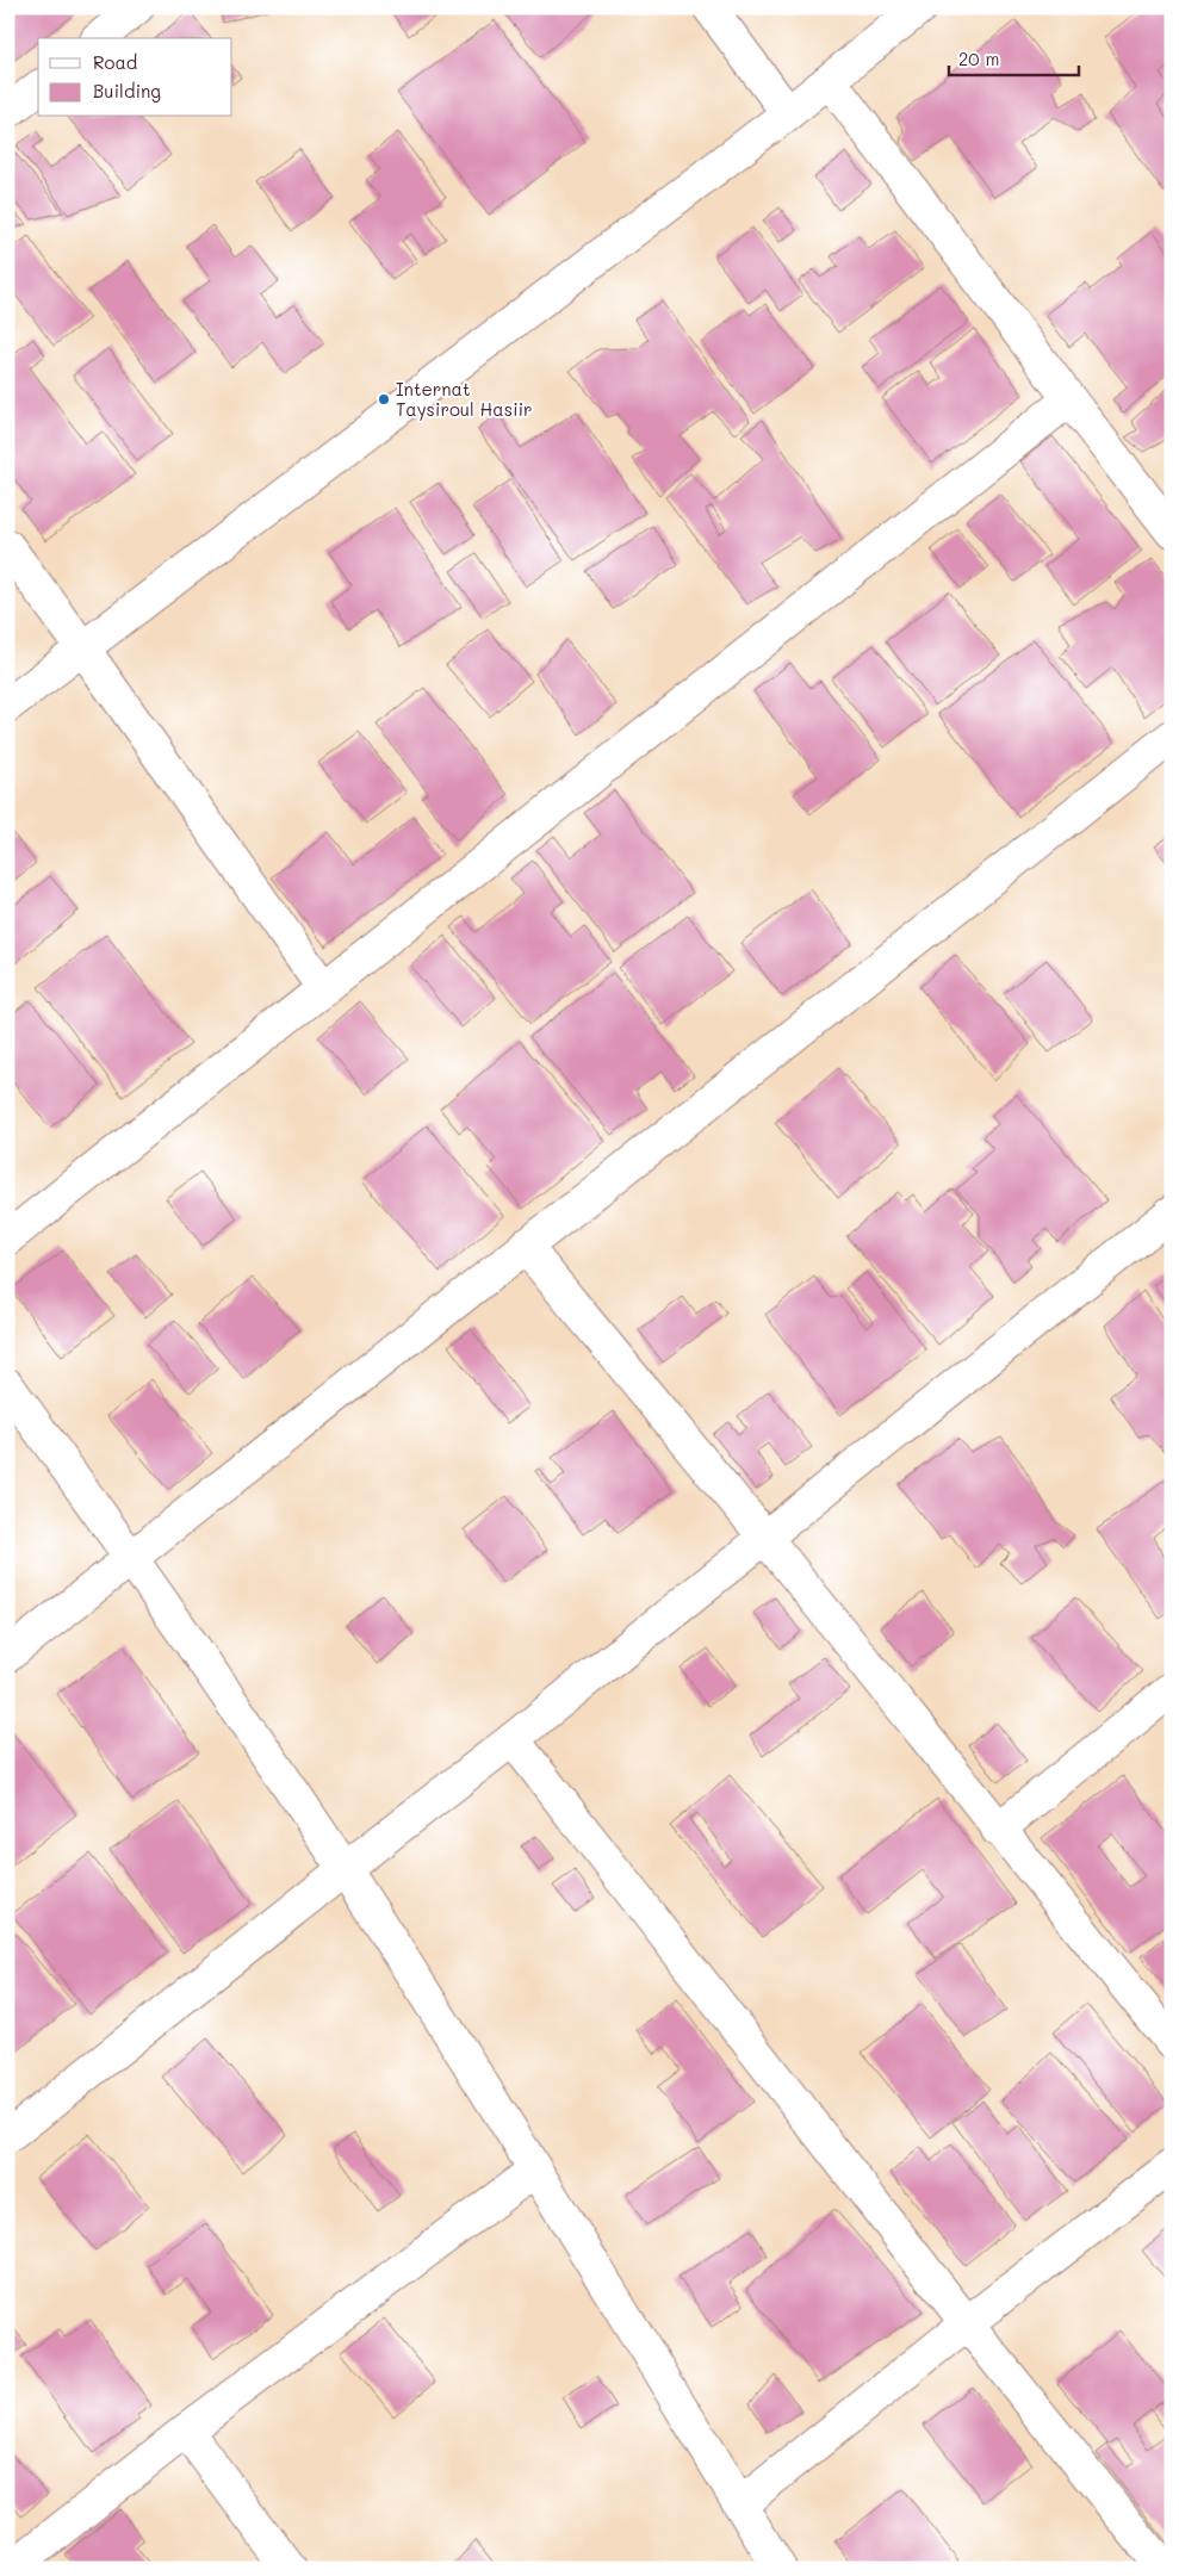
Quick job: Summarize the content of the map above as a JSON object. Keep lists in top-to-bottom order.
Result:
{
  "places": ["Internat Taysiroul Hasiir"],
  "legend": ["Road", "Building"],
  "scale_bar": "20 m"
}
